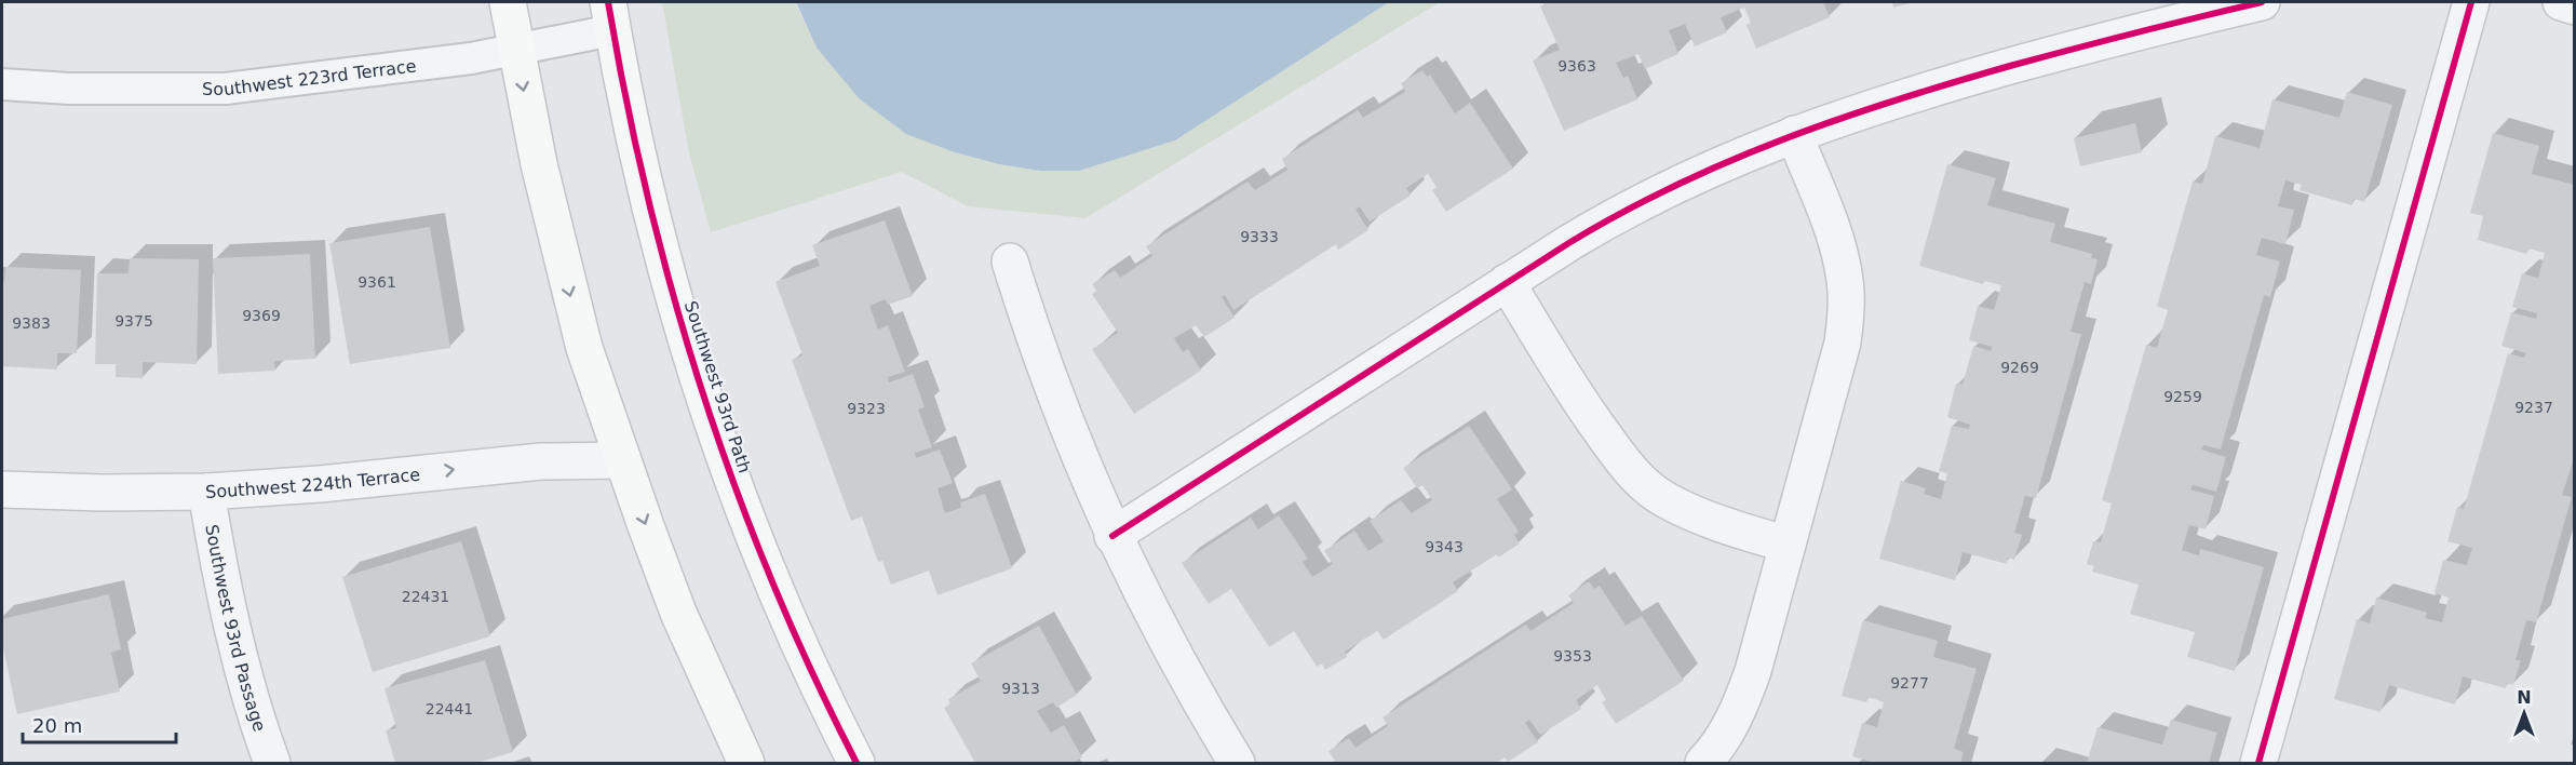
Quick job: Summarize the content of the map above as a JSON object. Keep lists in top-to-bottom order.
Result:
{
  "streets": {
    "street": ["Southwest 93rd Path", "Southwest 224th Terrace", "Southwest 93rd Passage"],
    "lane": ["Southwest 223rd Terrace"]
  },
  "crossings": [
    ["Southwest 223rd Terrace", "Southwest 93rd Path"],
    ["Southwest 224th Terrace", "Southwest 93rd Passage"]
  ],
  "one_way": ["Southwest 224th Terrace"],
  "house_numbers": [
    "9363",
    "9333",
    "9361",
    "9369",
    "9375",
    "9383",
    "9269",
    "9259",
    "9237",
    "9323",
    "9343",
    "22431",
    "9353",
    "9277",
    "9313",
    "22441"
  ],
  "scale_bar": "20 m",
  "north": "top"
}
